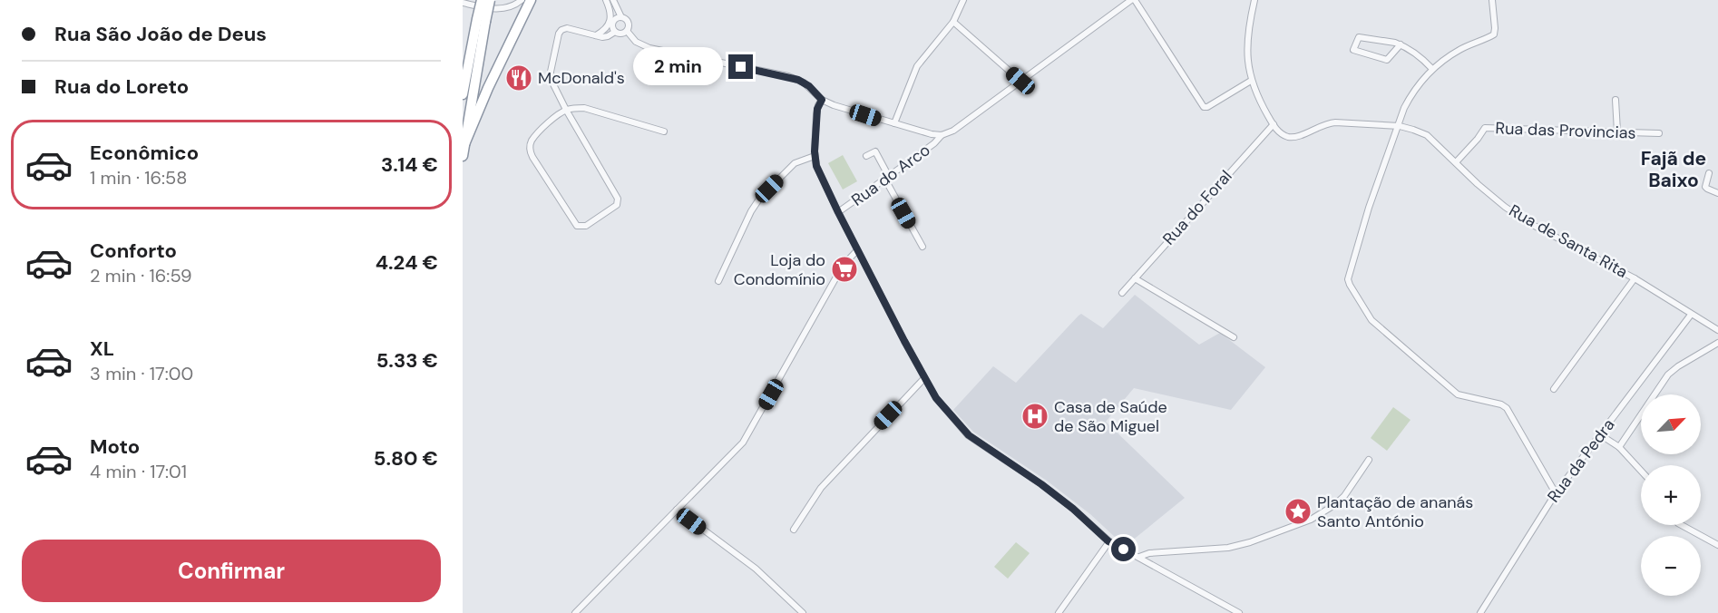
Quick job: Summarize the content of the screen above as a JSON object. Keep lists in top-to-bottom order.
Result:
{
  "streets": {
    "street": [
      "Rua das Provincias",
      "Rua do Arco",
      "Rua do Foral",
      "Rua de Santa Rita",
      "Rua da Pedra"
    ]
  },
  "crossings": [
    ["Rua das Provincias", "Rua de Santa Rita"],
    ["Rua do Foral", "Rua de Santa Rita"],
    ["Rua de Santa Rita", "Rua da Pedra"]
  ],
  "districts": ["Fajã de Baixo"],
  "places": {
    "restaurant": ["McDonald's"],
    "supermarket": ["Loja do Condomínio"],
    "hospital": ["Casa de Saúde de São Miguel"],
    "place": ["Plantação de ananás Santo António"]
  },
  "north": "top right",
  "page": {
    "banner": ["Rua São João de Deus", "Rua do Loreto"],
    "bubble": "2 min",
    "list": [
      {
        "name": "Econômico",
        "note": "1 min · 16:58",
        "value": "3.14 €"
      },
      {
        "name": "Conforto",
        "note": "2 min · 16:59",
        "value": "4.24 €"
      },
      {
        "name": "XL",
        "note": "3 min · 17:00",
        "value": "5.33 €"
      },
      {
        "name": "Moto",
        "note": "4 min · 17:01",
        "value": "5.80 €"
      }
    ],
    "map_buttons": ["+", "−"],
    "buttons": "Confirmar"
  }
}
